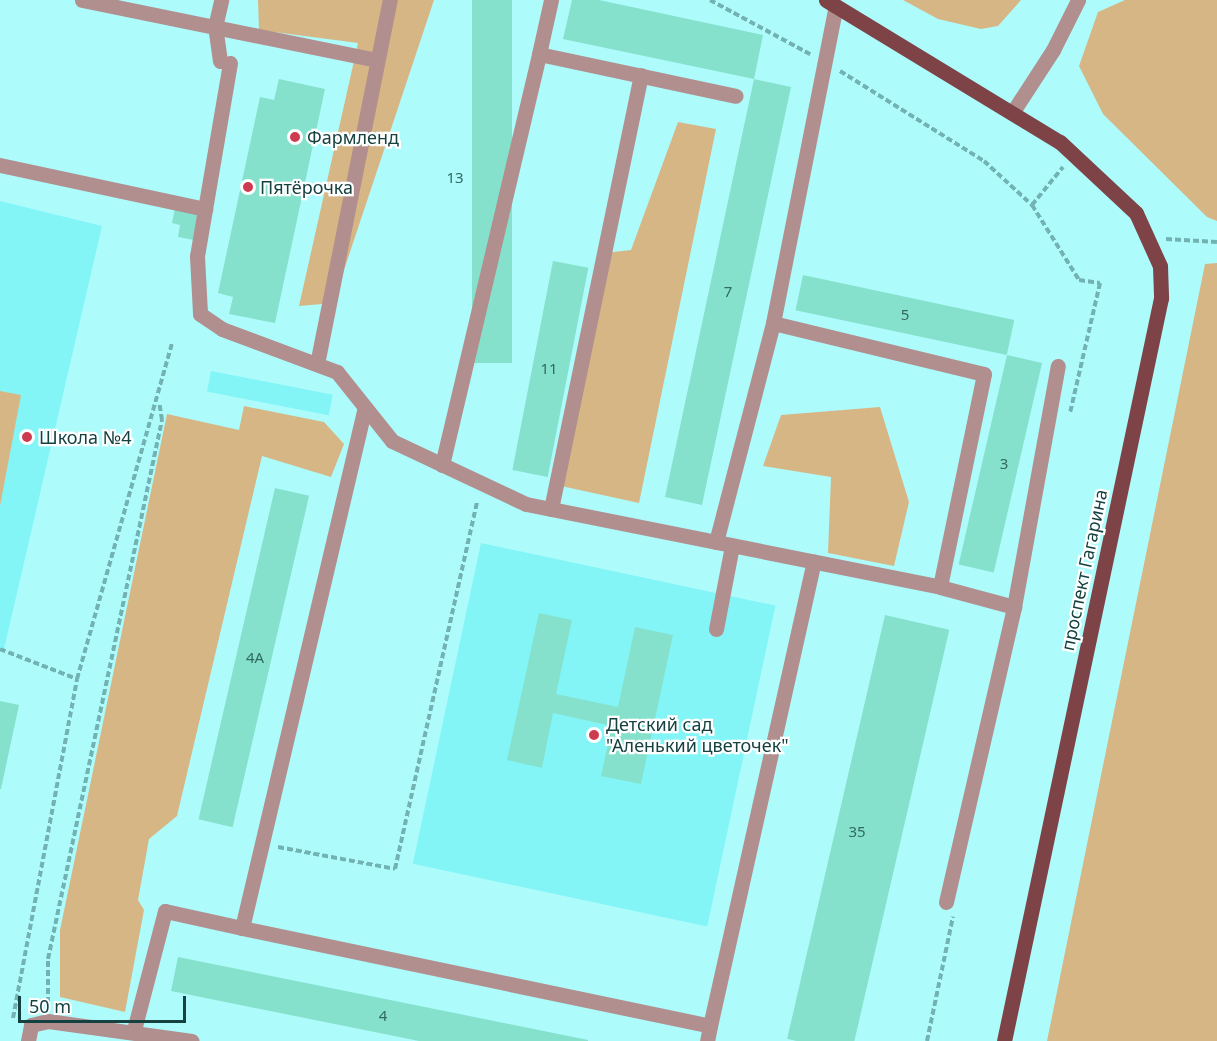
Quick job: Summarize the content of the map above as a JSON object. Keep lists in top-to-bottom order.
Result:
{
  "streets": {
    "main road": ["проспект Гагарина"]
  },
  "places": [
    "Фармленд",
    "Пятёрочка",
    "Школа №4",
    "Детский сад \"Аленький цветочек\""
  ],
  "house_numbers": [
    "13",
    "7",
    "5",
    "11",
    "3",
    "4А",
    "35",
    "4"
  ],
  "scale_bar": "50 m"
}
